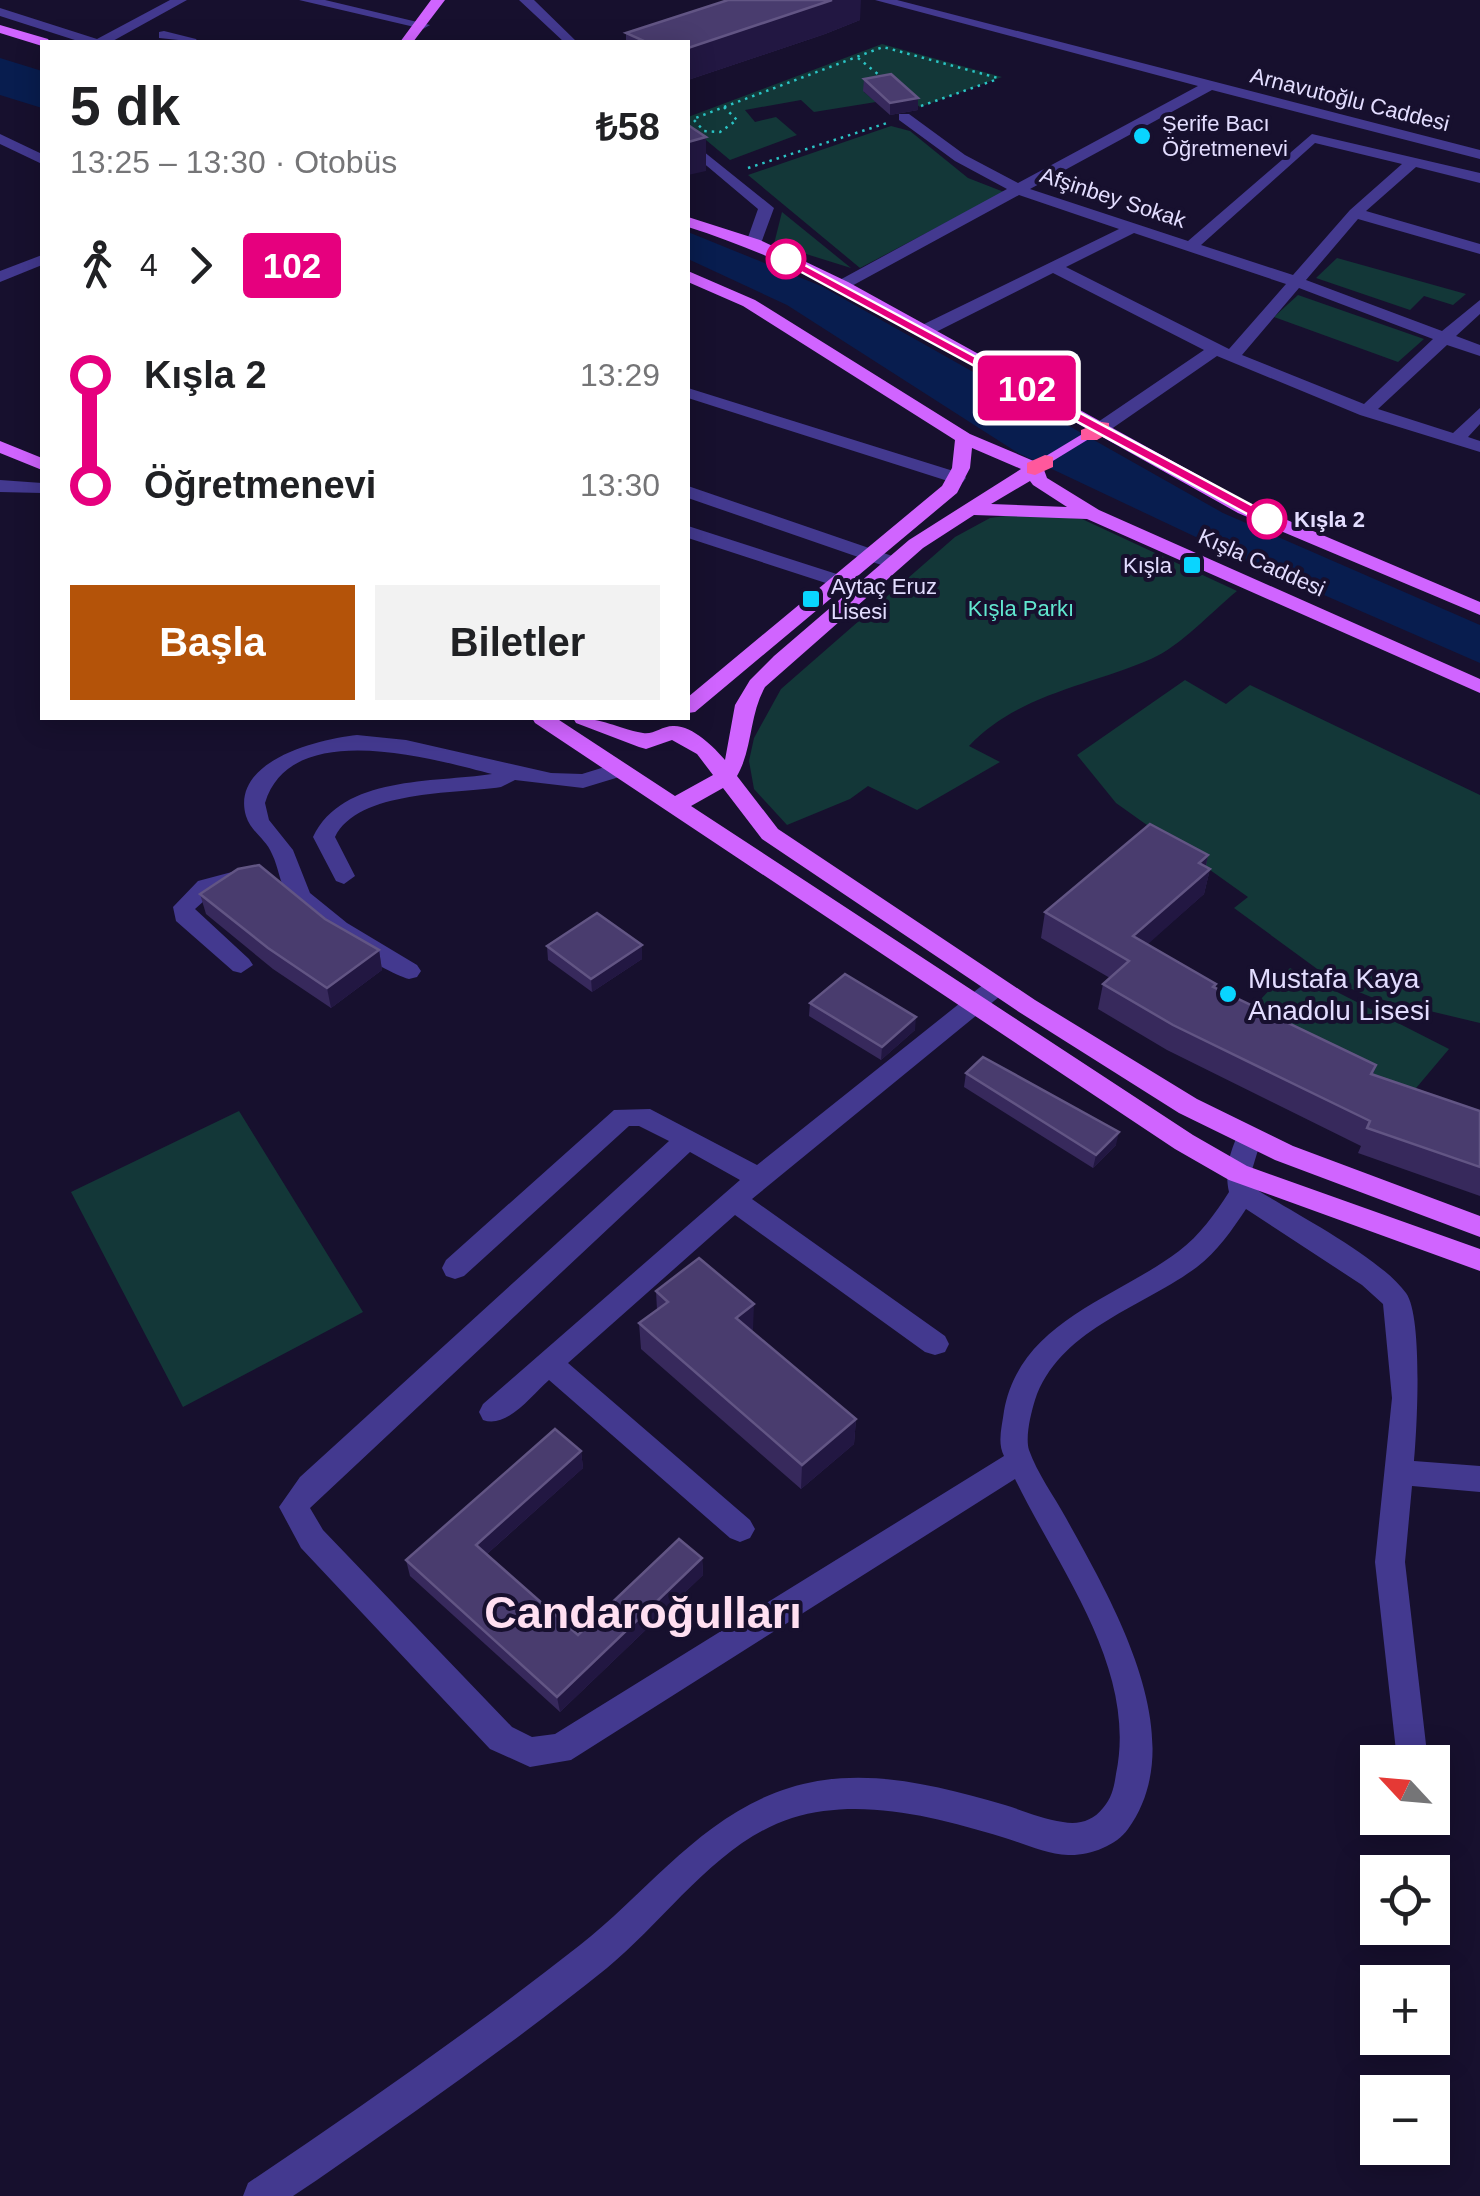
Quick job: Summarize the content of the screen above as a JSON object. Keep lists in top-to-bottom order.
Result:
{
  "streets": {
    "main road": ["Kışla Caddesi"],
    "street": ["Arnavutoğlu Caddesi", "Afşinbey Sokak"]
  },
  "districts": ["Candaroğulları"],
  "parks": ["Kışla Parkı"],
  "places": {
    "other": ["Şerife Bacı Öğretmenevi", "Kışla 2", "Mustafa Kaya Anadolu Lisesi"],
    "transit": ["Kışla", "Aytaç Eruz Lisesi"]
  },
  "lines": ["bus line 102"],
  "north": "top left",
  "page": {
    "on_map": "102",
    "heading": ["5 dk", "13:25 – 13:30 · Otobüs", "₺58"],
    "legs": ["4", "102"],
    "list": [
      {
        "name": "Kışla 2",
        "value": "13:29"
      },
      {
        "name": "Öğretmenevi",
        "value": "13:30"
      }
    ],
    "buttons": ["Başla", "Biletler"],
    "map_buttons": ["+", "−"]
  }
}
